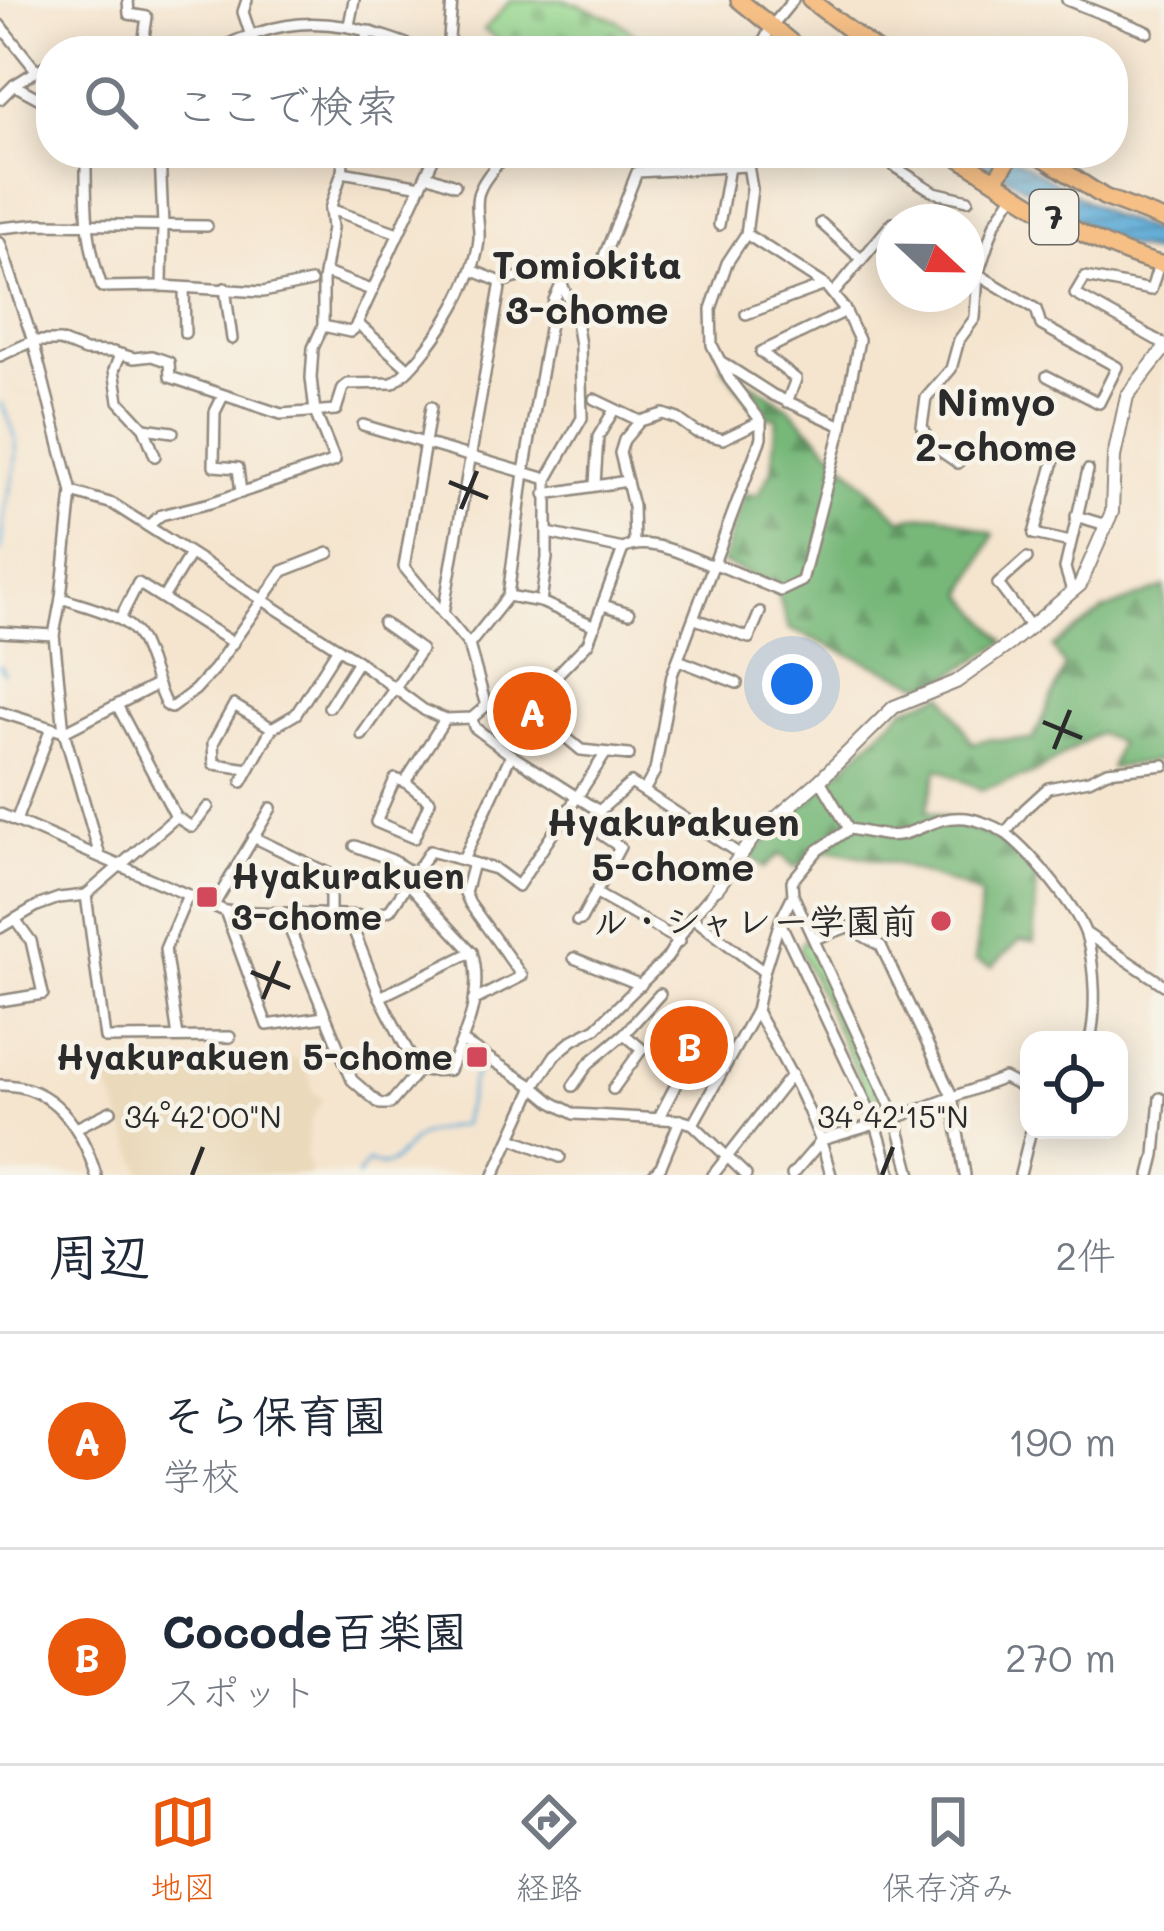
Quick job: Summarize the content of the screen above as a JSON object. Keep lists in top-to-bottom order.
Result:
{
  "streets": {
    "main road": ["7"]
  },
  "districts": ["Tomiokita 3-chome", "Nimyo 2-chome", "Hyakurakuen 5-chome"],
  "places": {
    "transit": ["Hyakurakuen 3-chome", "Hyakurakuen 5-chome"],
    "other": ["ル・シャレー学園前"]
  },
  "north": "right",
  "page": {
    "search": "ここで検索",
    "pins": ["A", "B"],
    "heading": ["周辺", "2件"],
    "list": [
      {
        "mark": "A",
        "name": "そら保育園",
        "note": "学校",
        "value": "190 m"
      },
      {
        "mark": "B",
        "name": "Cocode百楽園",
        "note": "スポット",
        "value": "270 m"
      }
    ],
    "nav": ["地図", "経路", "保存済み"]
  },
  "coordinates": ["34°42'00\"N", "34°42'15\"N"]
}
